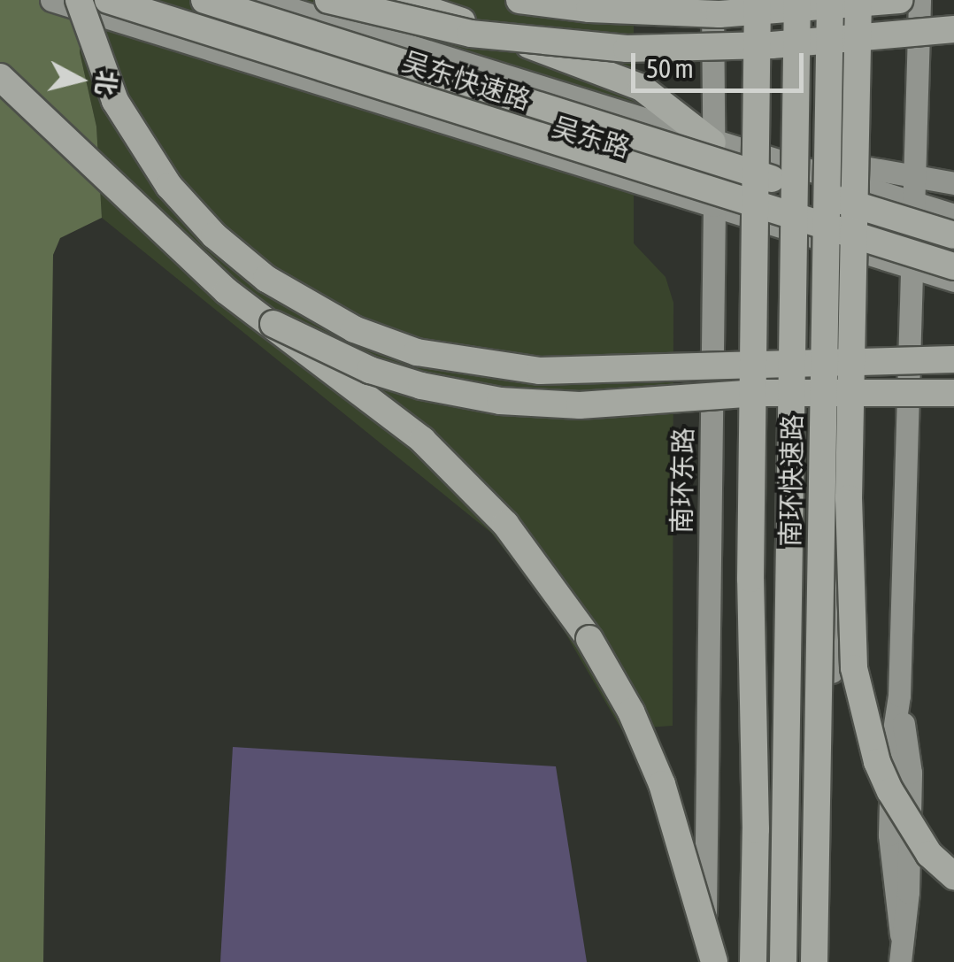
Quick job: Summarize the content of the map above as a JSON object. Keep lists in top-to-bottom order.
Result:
{
  "streets": {
    "highway": ["吴东快速路", "南环快速路"],
    "main road": ["吴东路", "南环东路"]
  },
  "crossings": [
    ["吴东快速路", "吴东路"],
    ["吴东路", "南环东路"]
  ],
  "scale_bar": "50 m",
  "north": "right"
}
